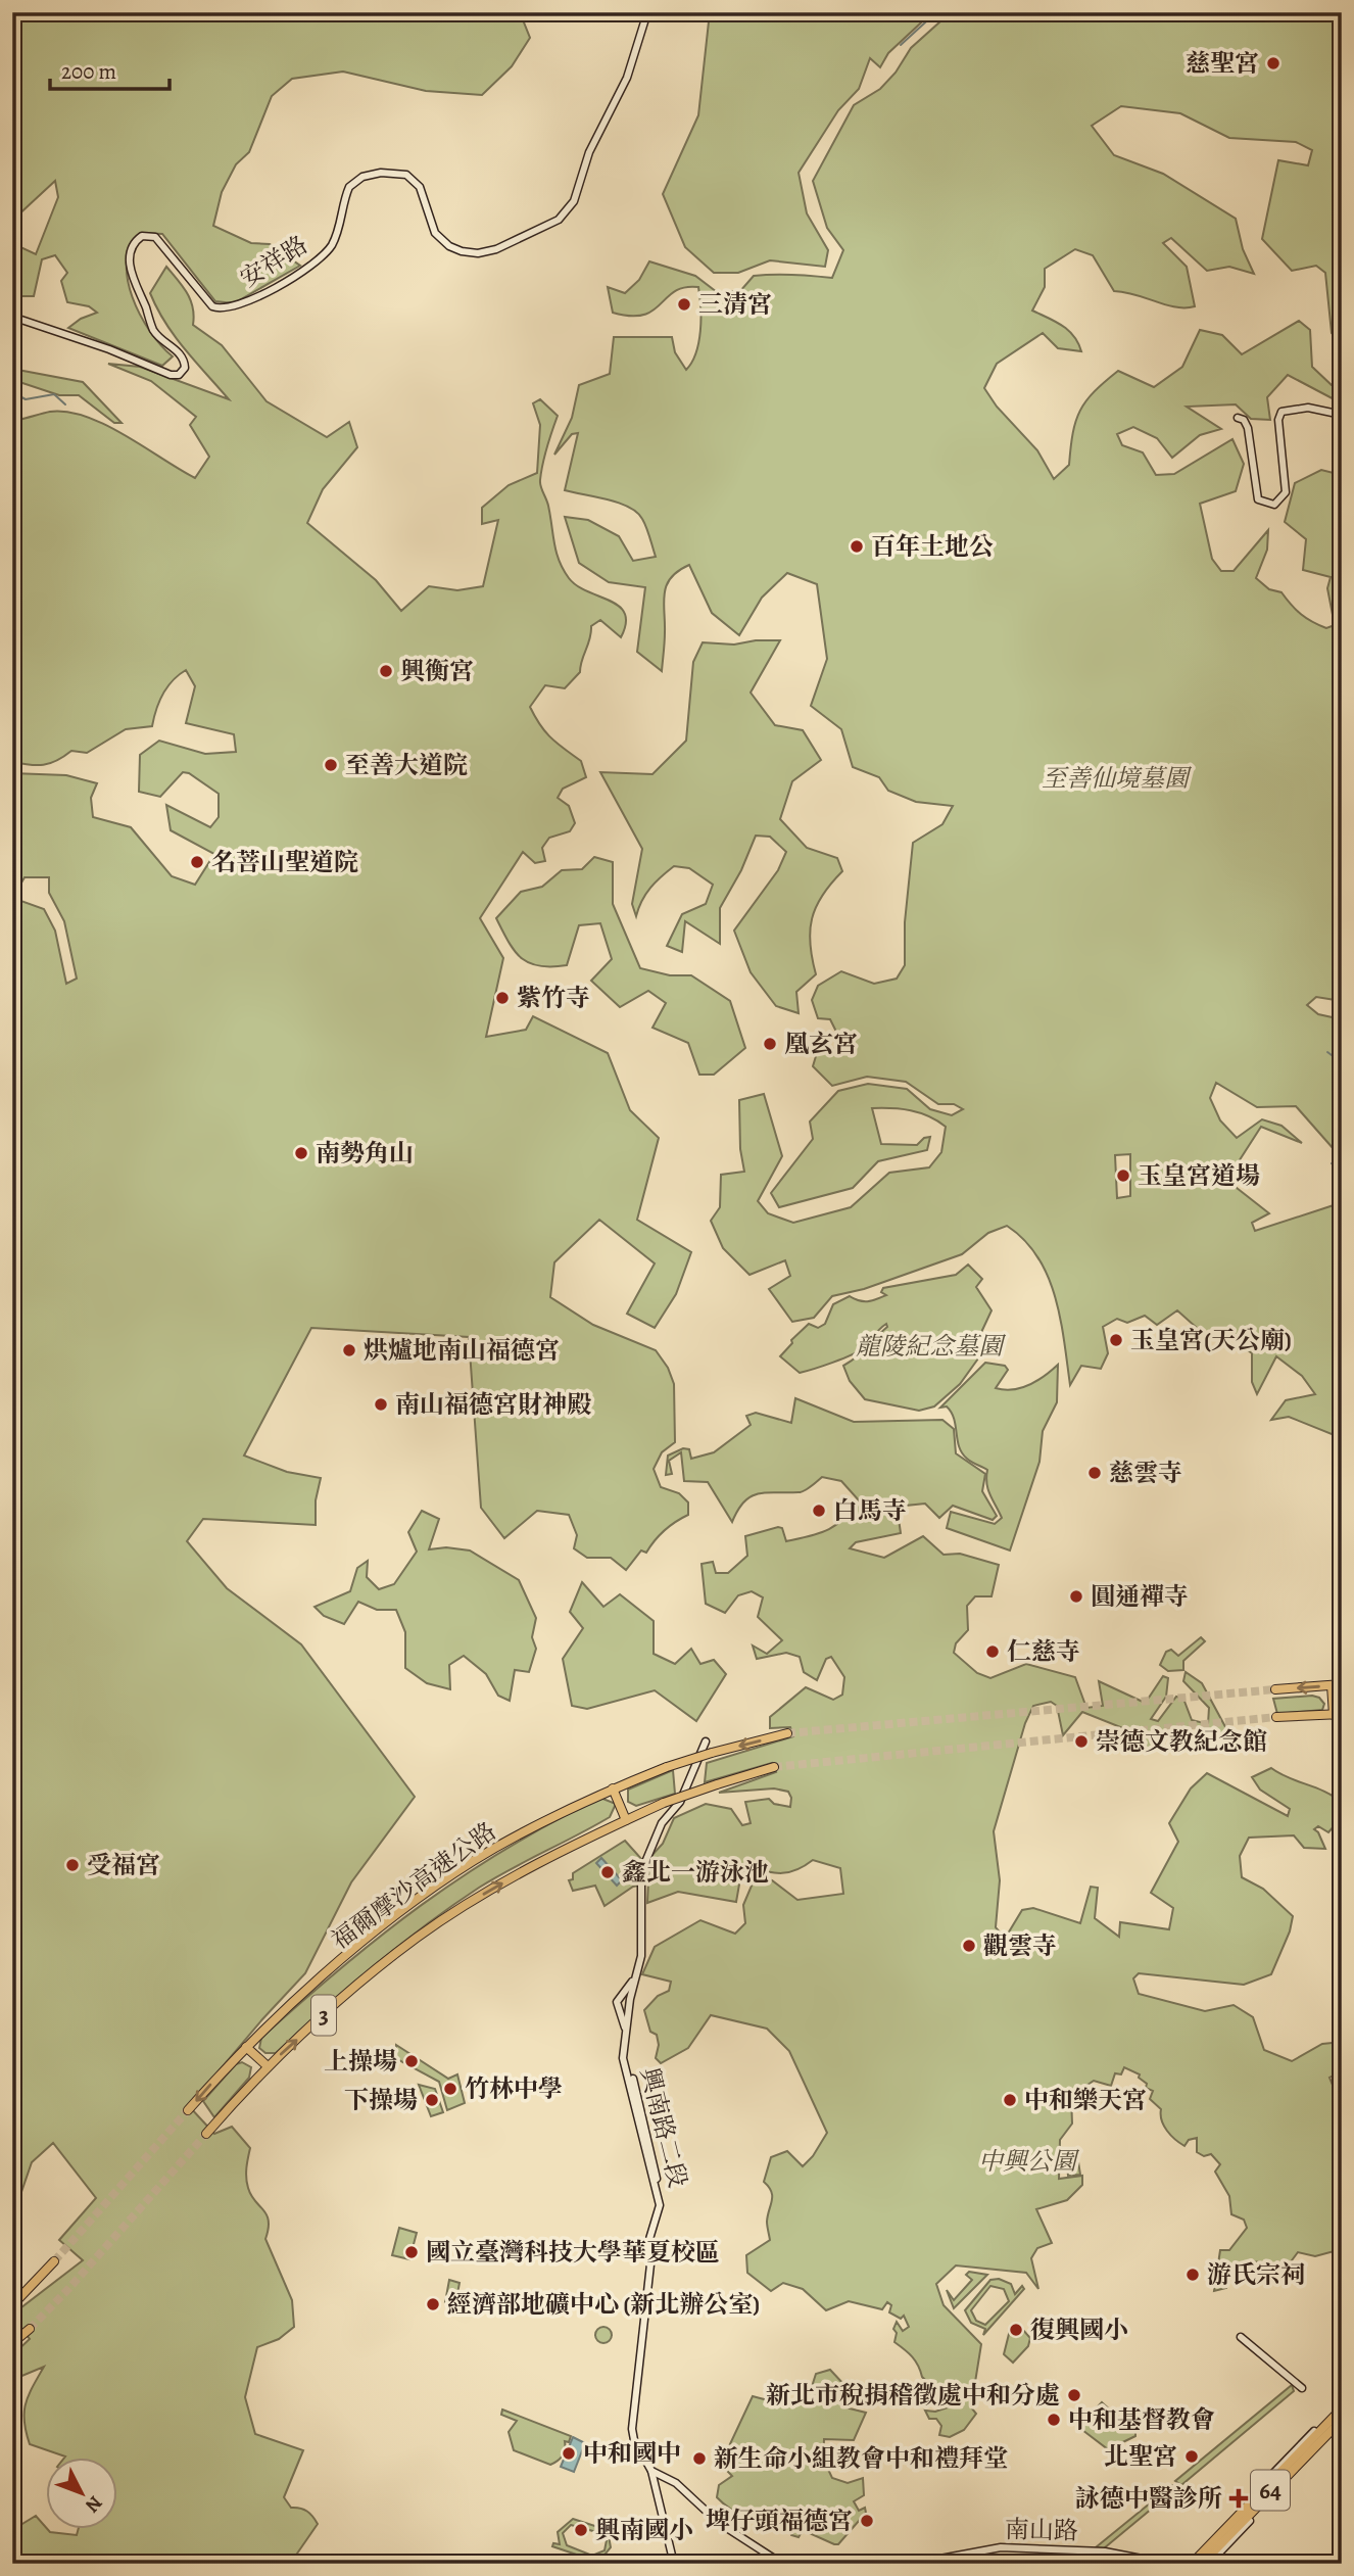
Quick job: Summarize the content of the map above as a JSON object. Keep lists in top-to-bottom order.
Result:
{
  "streets": {
    "highway": ["福爾摩沙高速公路", "3", "64"],
    "street": ["安祥路", "興南路二段", "南山路"]
  },
  "parks": ["至善仙境墓園", "龍陵紀念墓園", "中興公園"],
  "places": {
    "other": [
      "慈聖宮",
      "三清宮",
      "百年土地公",
      "興衡宮",
      "至善大道院",
      "名菩山聖道院",
      "紫竹寺",
      "凰玄宮",
      "南勢角山",
      "玉皇宮道場",
      "玉皇宮(天公廟)",
      "烘爐地南山福德宮",
      "南山福德宮財神殿",
      "慈雲寺",
      "白馬寺",
      "圓通禪寺",
      "仁慈寺",
      "崇德文教紀念館",
      "受福宮",
      "鑫北一游泳池",
      "觀雲寺",
      "上操場",
      "竹林中學",
      "下操場",
      "中和樂天宮",
      "國立臺灣科技大學華夏校區",
      "游氏宗祠",
      "經濟部地礦中心 (新北辦公室)",
      "復興國小",
      "新北市稅捐稽徵處中和分處",
      "中和基督教會",
      "中和國中",
      "北聖宮",
      "新生命小組教會中和禮拜堂",
      "埤仔頭福德宮",
      "興南國小"
    ],
    "health": ["詠德中醫診所"]
  },
  "scale_bar": "200 m",
  "north": "bottom right"
}
